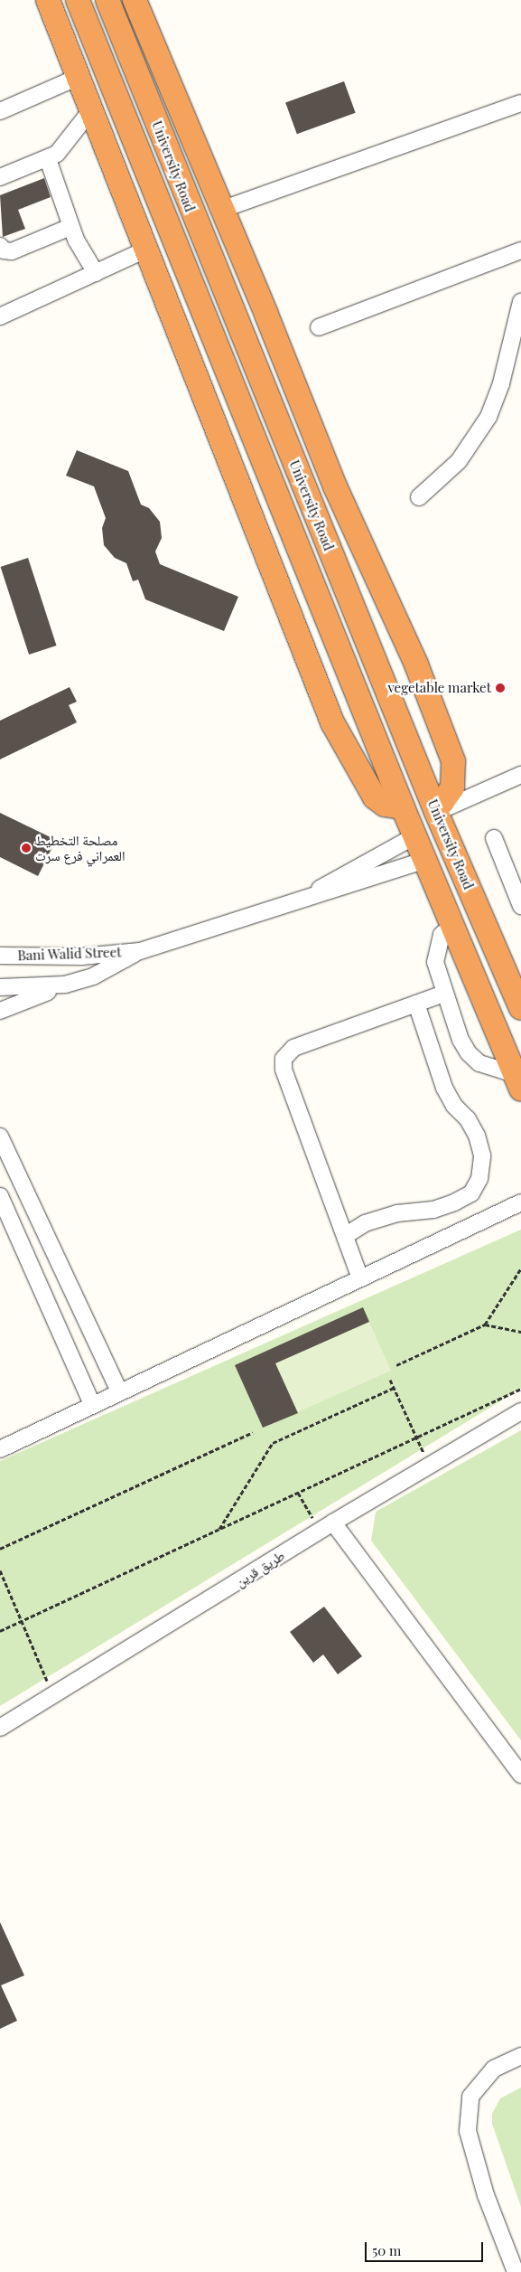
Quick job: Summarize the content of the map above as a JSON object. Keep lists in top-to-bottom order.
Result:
{
  "streets": {
    "highway": ["University Road"],
    "street": ["Bani Walid Street", "طريق قرين"]
  },
  "places": ["vegetable market", "مصلحة التخطيط العمراني فرع سرت"],
  "scale_bar": "50 m"
}
